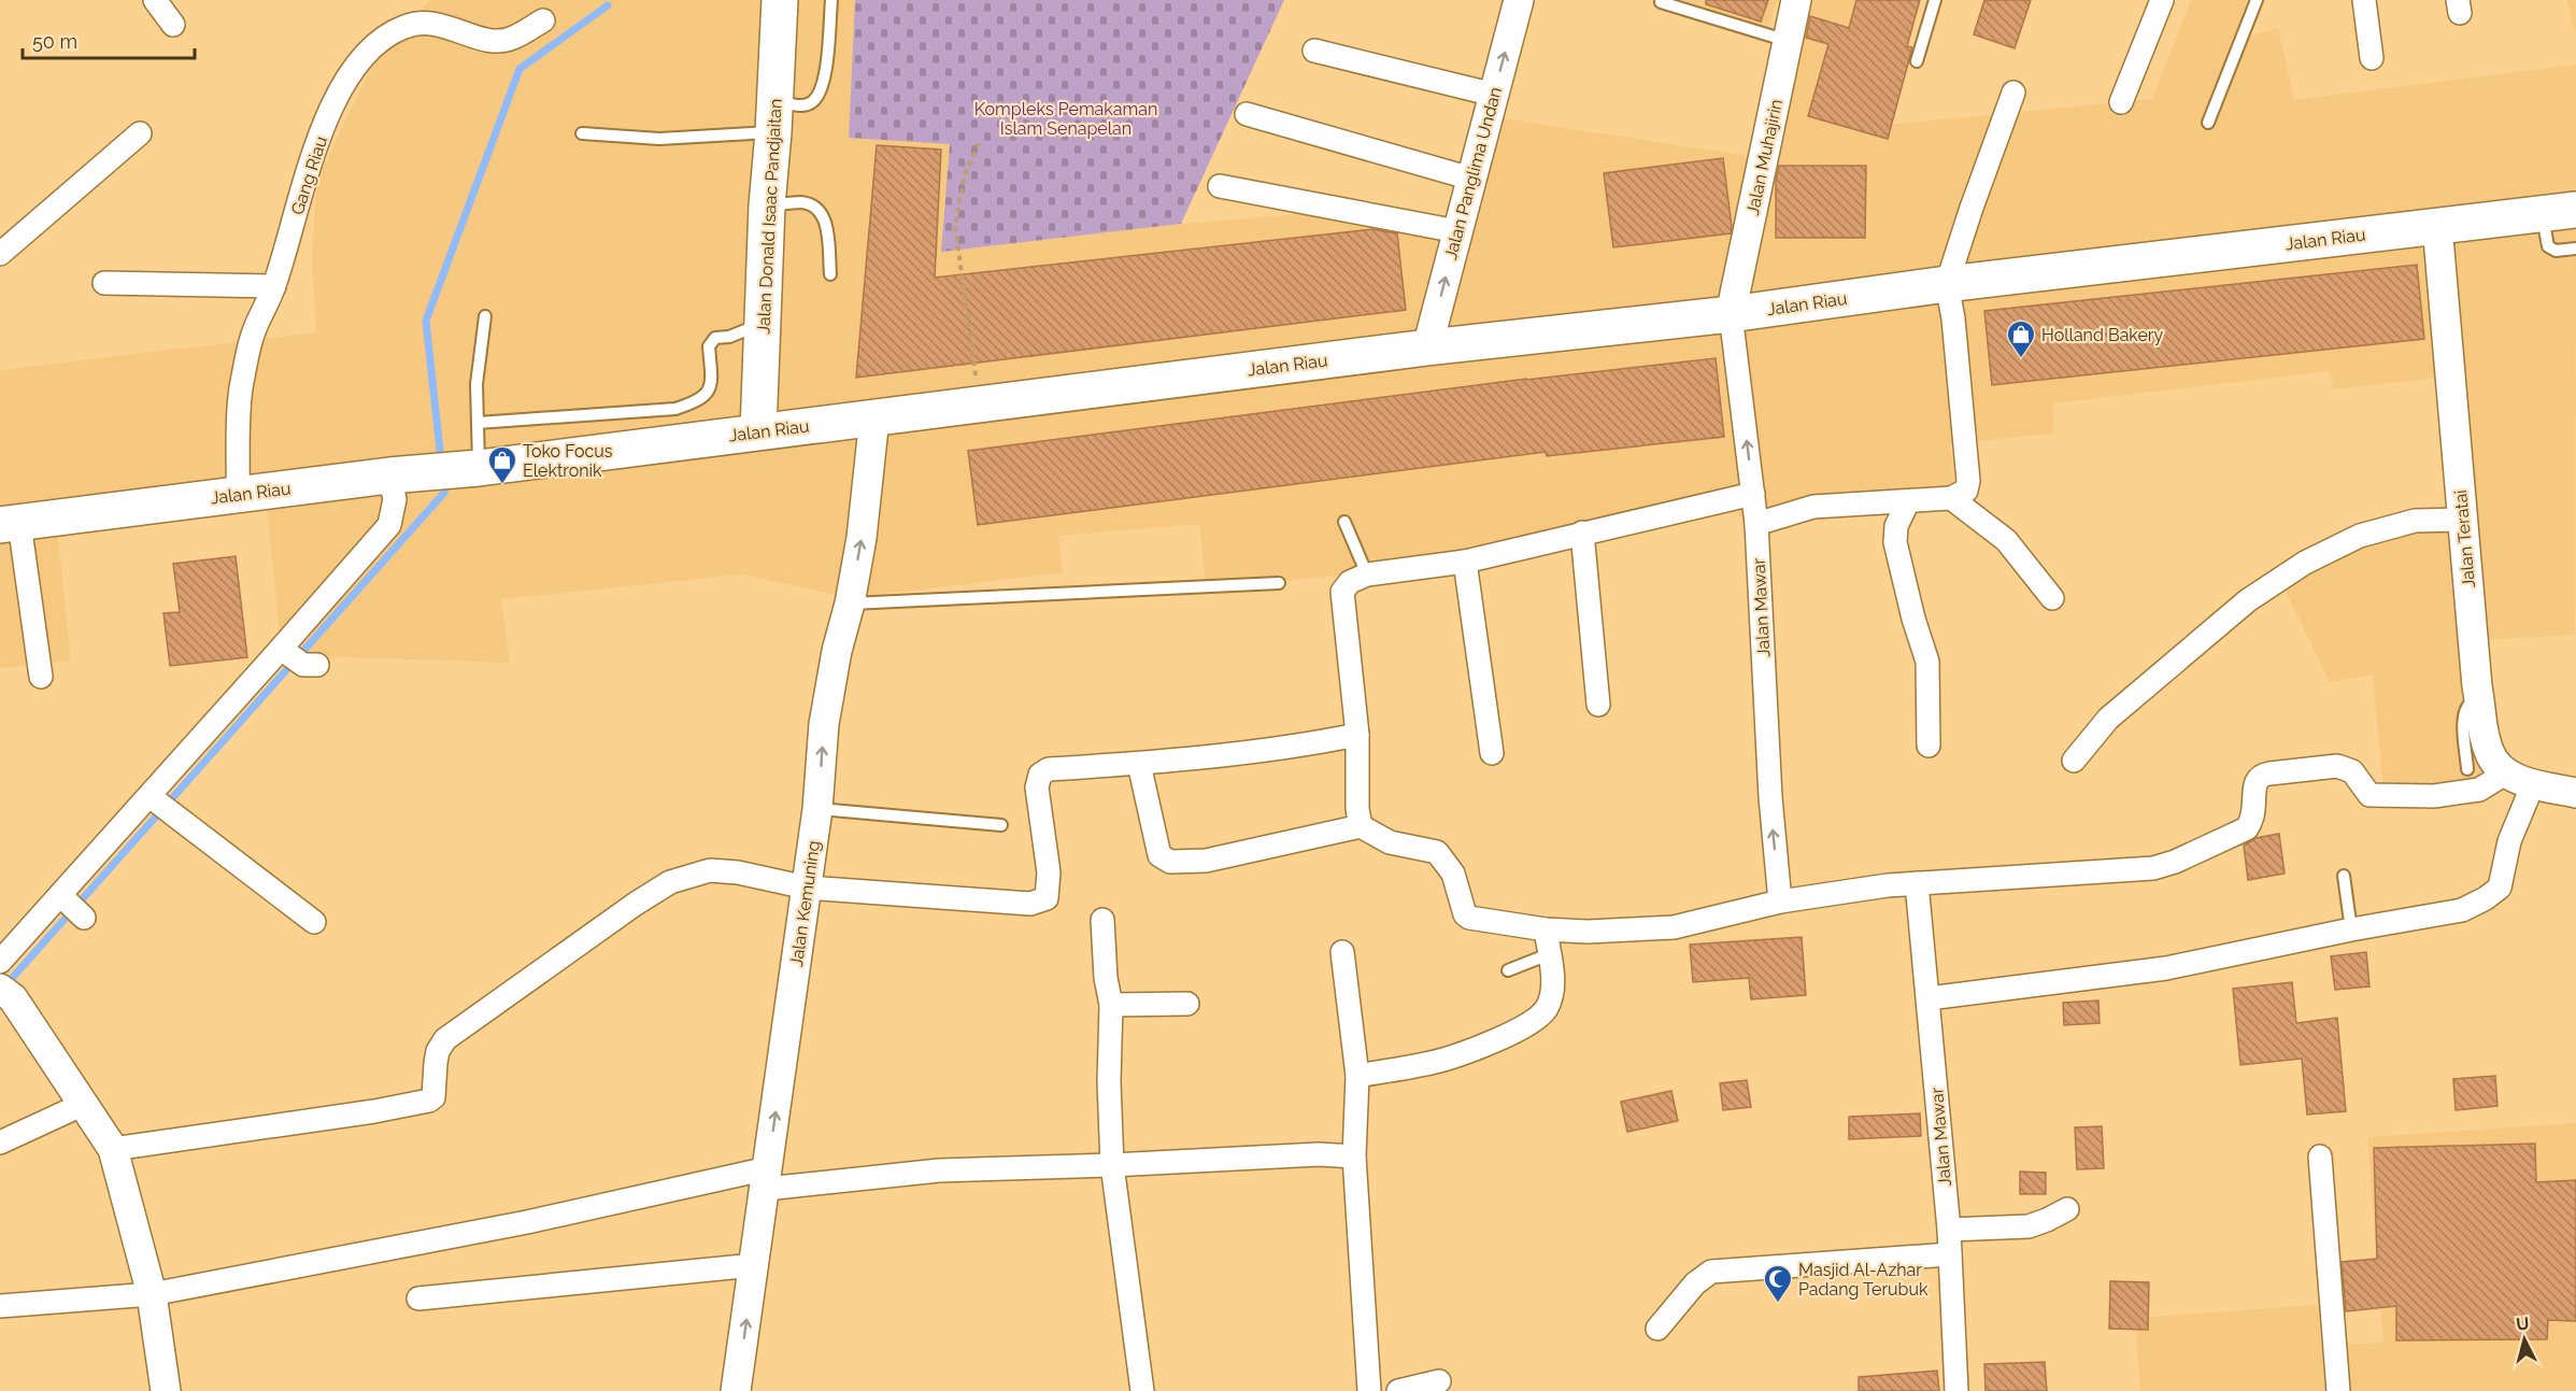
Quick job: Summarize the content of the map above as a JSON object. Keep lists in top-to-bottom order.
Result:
{
  "streets": {
    "main road": ["Jalan Donald Isaac Pandjaitan", "Jalan Riau"],
    "street": [
      "Jalan Muhajirin",
      "Jalan Panglima Undan",
      "Gang Riau",
      "Jalan Teratai",
      "Jalan Mawar",
      "Jalan Kemuning"
    ]
  },
  "crossings": [
    ["Jalan Muhajirin", "Jalan Riau"],
    ["Jalan Muhajirin", "Jalan Mawar"],
    ["Jalan Panglima Undan", "Jalan Riau"],
    ["Gang Riau", "Jalan Riau"],
    ["Jalan Donald Isaac Pandjaitan", "Jalan Riau"],
    ["Jalan Riau", "Jalan Teratai"],
    ["Jalan Riau", "Jalan Mawar"],
    ["Jalan Riau", "Jalan Kemuning"]
  ],
  "one_way": ["Jalan Panglima Undan", "Jalan Kemuning"],
  "parks": ["Kompleks Pemakaman Islam Senapelan"],
  "places": {
    "shop": ["Holland Bakery", "Toko Focus Elektronik"],
    "mosque": ["Masjid Al-Azhar Padang Terubuk"]
  },
  "scale_bar": "50 m",
  "north": "top"
}
